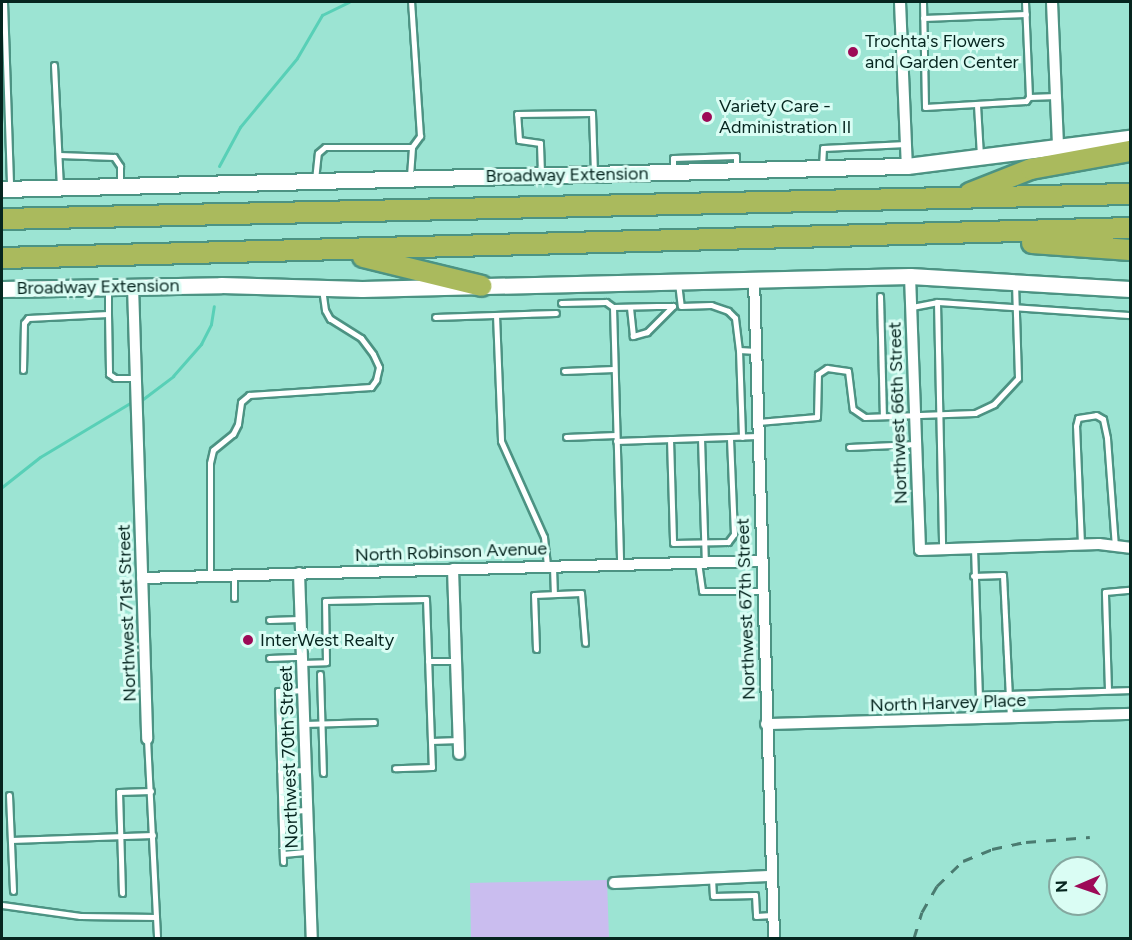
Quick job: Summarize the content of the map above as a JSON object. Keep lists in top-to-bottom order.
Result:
{
  "streets": {
    "highway": ["Broadway Extension"],
    "street": [
      "Northwest 66th Street",
      "North Robinson Avenue",
      "Northwest 67th Street",
      "Northwest 71st Street",
      "North Harvey Place",
      "Northwest 70th Street"
    ]
  },
  "crossings": [
    ["Broadway Extension", "Northwest 66th Street"],
    ["Broadway Extension", "Northwest 67th Street"],
    ["Broadway Extension", "Northwest 71st Street"],
    ["North Robinson Avenue", "Northwest 67th Street"],
    ["North Robinson Avenue", "Northwest 71st Street"],
    ["North Robinson Avenue", "Northwest 70th Street"],
    ["Northwest 67th Street", "North Harvey Place"]
  ],
  "places": ["Trochta's Flowers and Garden Center", "Variety Care - Administration II", "InterWest Realty"],
  "north": "left"
}
